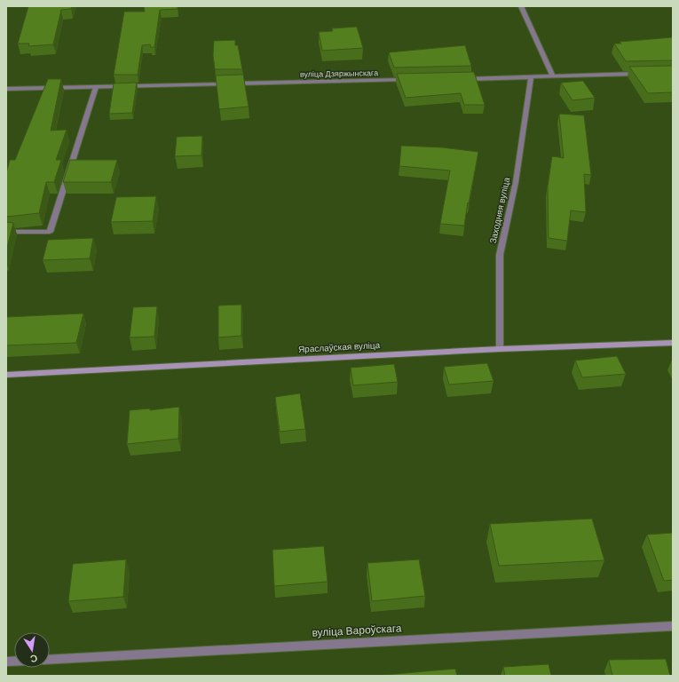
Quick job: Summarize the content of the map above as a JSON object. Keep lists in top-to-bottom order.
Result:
{
  "streets": {
    "street": [
      "вуліца Дзяржынскага",
      "Заходняя вуліца",
      "Яраслаўская вуліца",
      "вуліца Вароўскага"
    ]
  },
  "crossings": [
    ["Заходняя вуліца", "Яраслаўская вуліца"]
  ],
  "north": "bottom"
}
